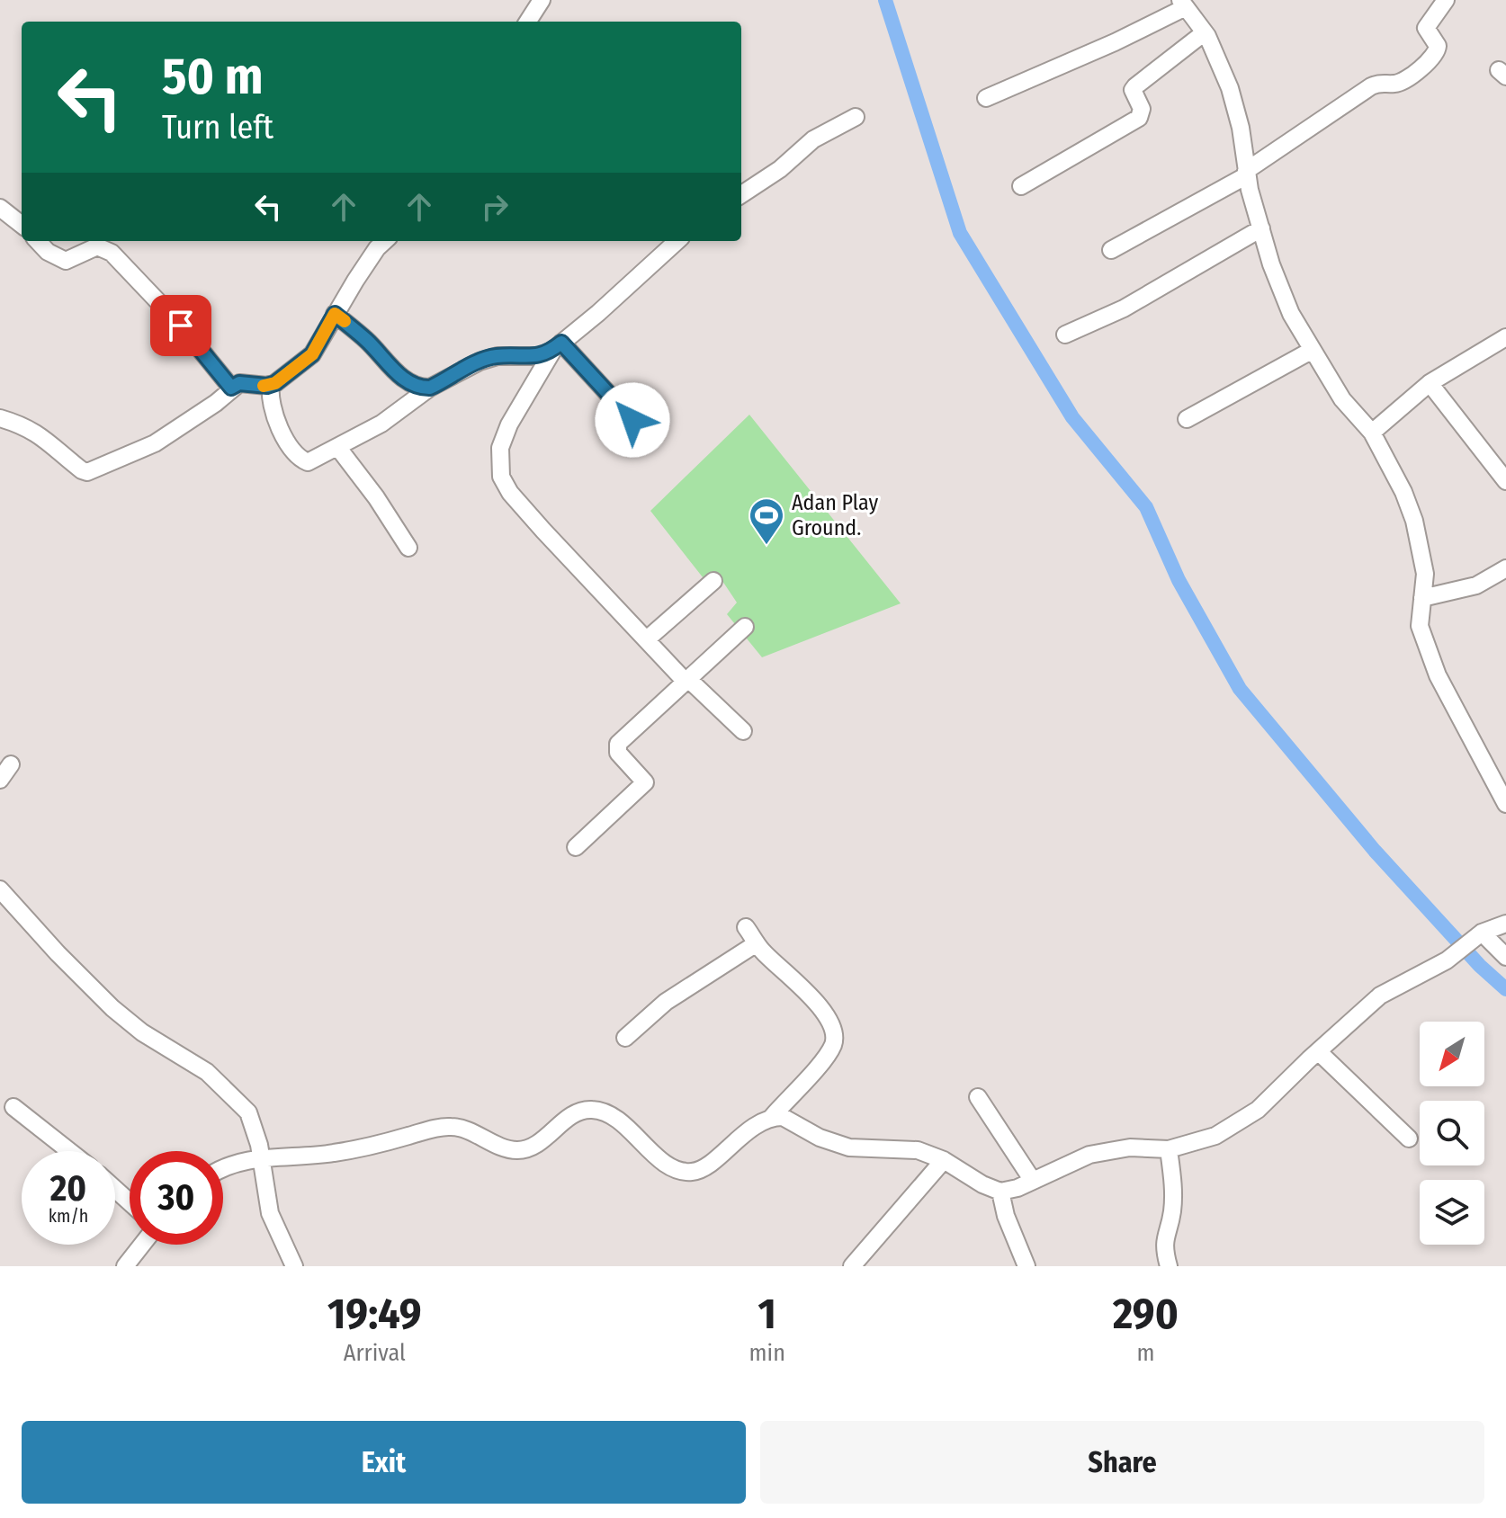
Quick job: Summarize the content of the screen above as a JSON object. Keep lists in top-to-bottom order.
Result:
{
  "places": {
    "sports": ["Adan Play Ground."]
  },
  "north": "bottom left",
  "page": {
    "turn": ["50 m", "Turn left"],
    "speed": "20 km/h",
    "limit": "30",
    "eta": [
      "19:49",
      "Arrival",
      "1",
      "min",
      "290",
      "m"
    ],
    "buttons": ["Exit", "Share"]
  }
}
